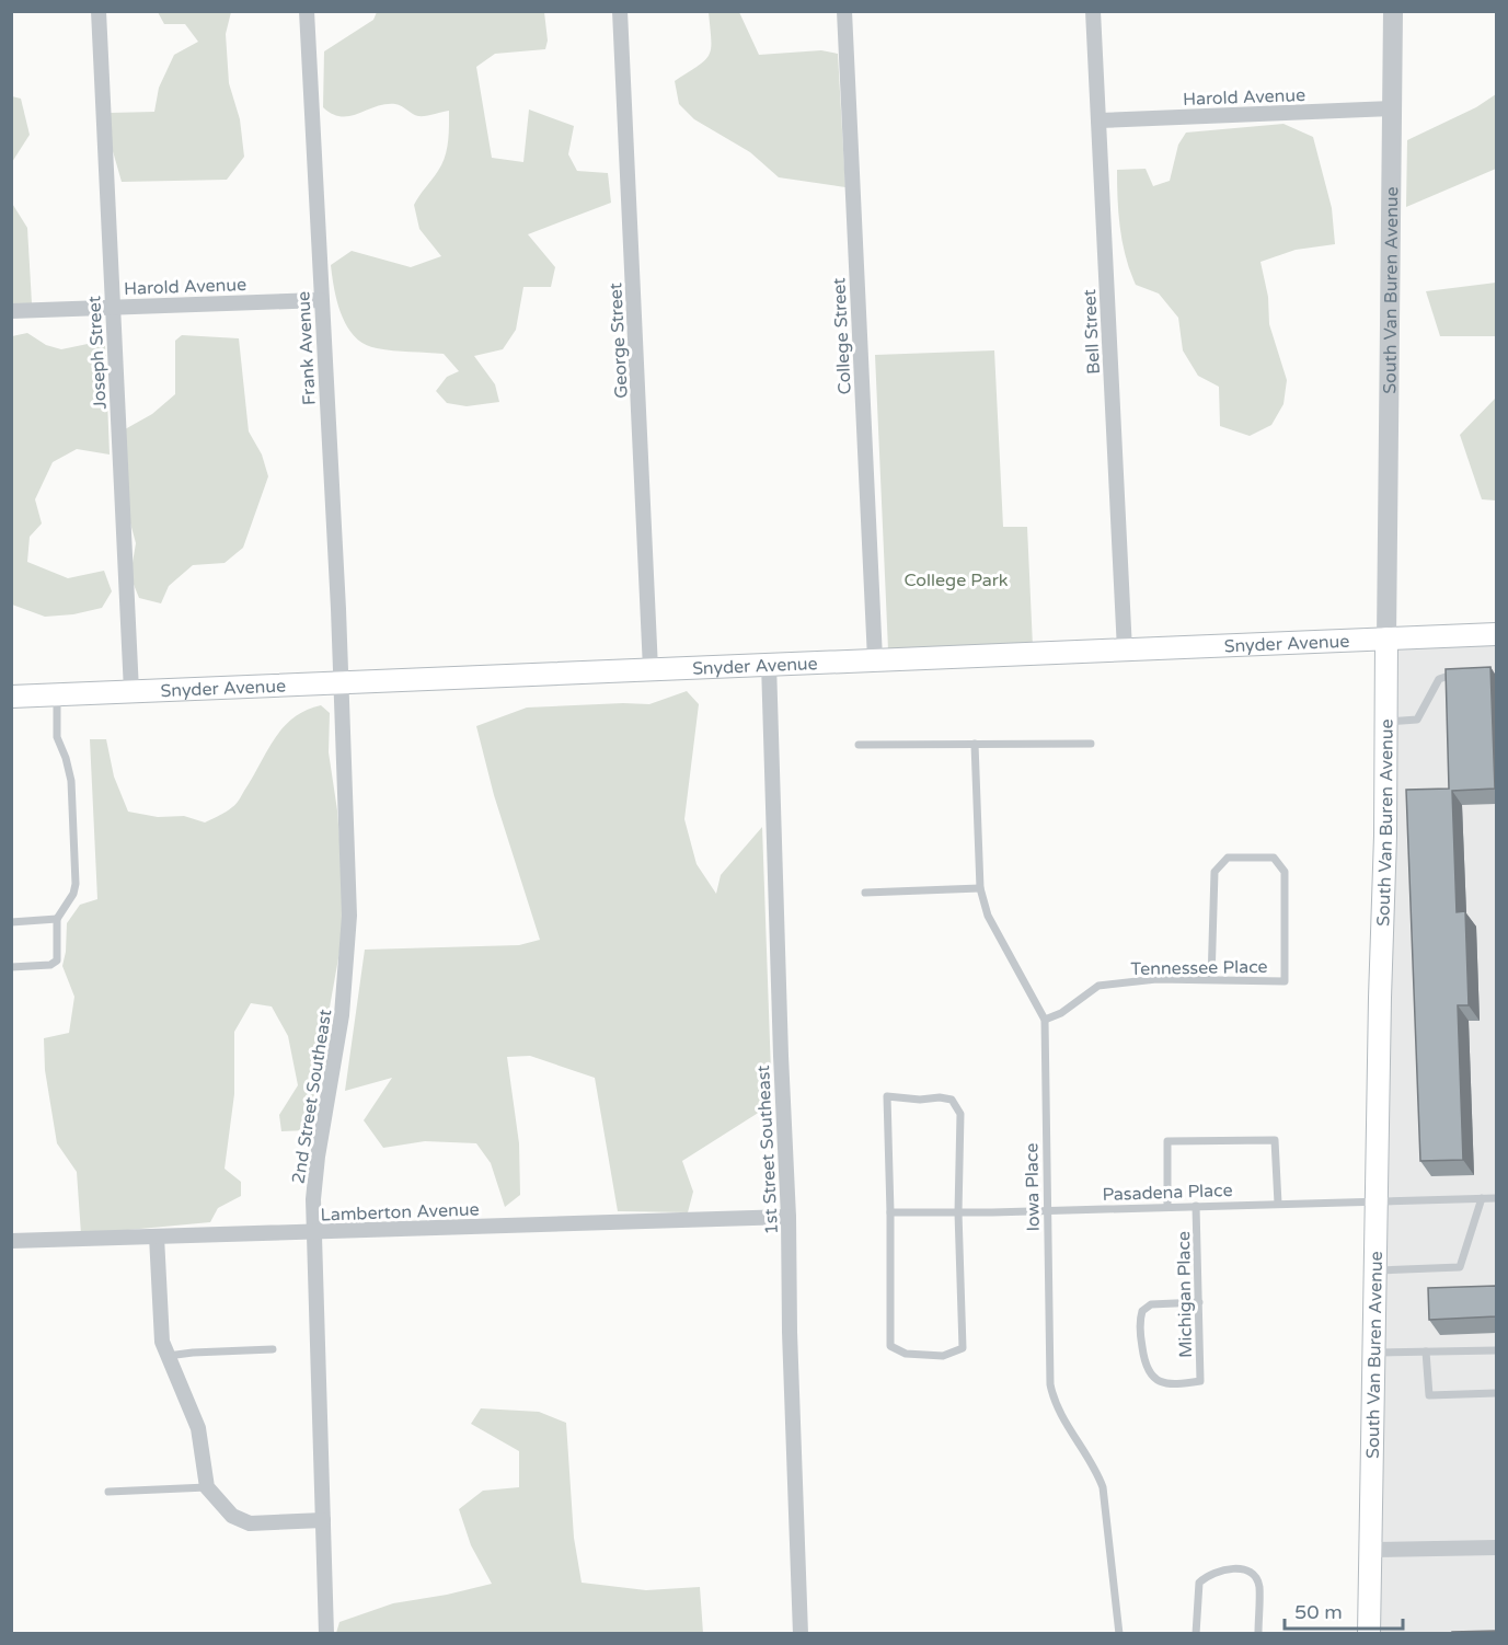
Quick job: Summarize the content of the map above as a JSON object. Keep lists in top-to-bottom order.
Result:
{
  "streets": {
    "main road": ["South Van Buren Avenue", "Snyder Avenue"],
    "street": [
      "Harold Avenue",
      "Bell Street",
      "College Street",
      "George Street",
      "Frank Avenue",
      "Joseph Street",
      "2nd Street Southeast",
      "1st Street Southeast",
      "Lamberton Avenue"
    ],
    "lane": [
      "Tennessee Place",
      "Iowa Place",
      "Pasadena Place",
      "Michigan Place"
    ]
  },
  "crossings": [
    ["Harold Avenue", "South Van Buren Avenue"],
    ["Harold Avenue", "Bell Street"],
    ["Harold Avenue", "Frank Avenue"],
    ["Harold Avenue", "Joseph Street"],
    ["South Van Buren Avenue", "Snyder Avenue"],
    ["South Van Buren Avenue", "Pasadena Place"],
    ["Bell Street", "Snyder Avenue"],
    ["College Street", "Snyder Avenue"],
    ["George Street", "Snyder Avenue"],
    ["Frank Avenue", "Snyder Avenue"],
    ["Frank Avenue", "2nd Street Southeast"],
    ["Joseph Street", "Snyder Avenue"],
    ["Snyder Avenue", "2nd Street Southeast"],
    ["Snyder Avenue", "1st Street Southeast"],
    ["Tennessee Place", "Iowa Place"],
    ["2nd Street Southeast", "Lamberton Avenue"],
    ["1st Street Southeast", "Lamberton Avenue"],
    ["Iowa Place", "Pasadena Place"],
    ["Pasadena Place", "Michigan Place"]
  ],
  "parks": ["College Park"],
  "scale_bar": "50 m"
}
